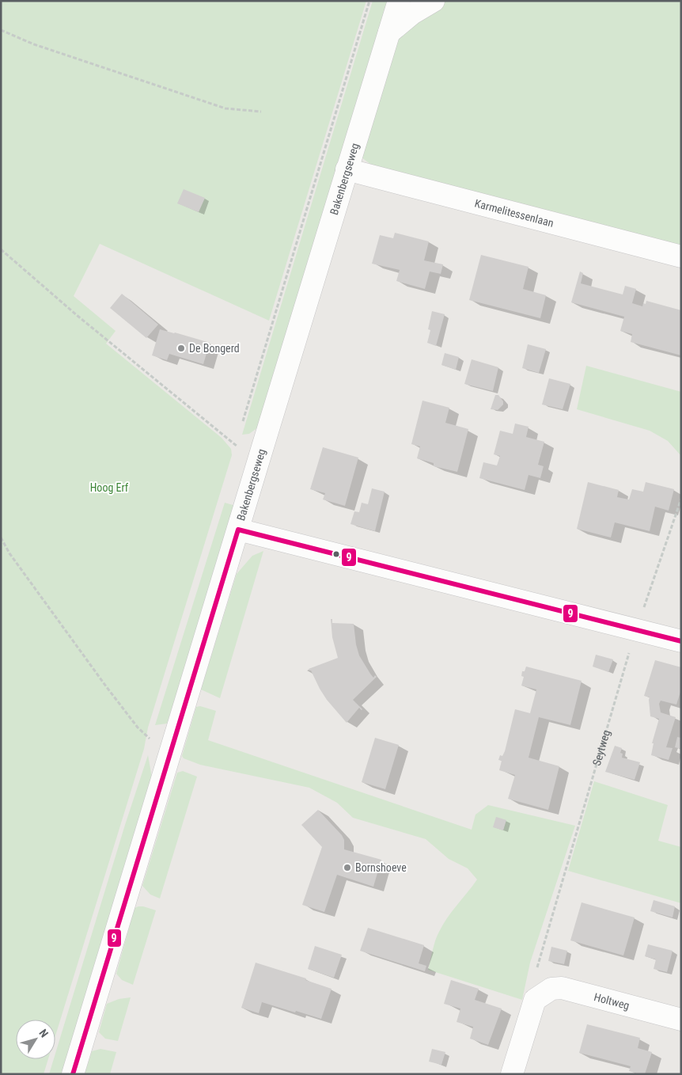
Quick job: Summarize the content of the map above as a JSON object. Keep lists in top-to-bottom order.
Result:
{
  "streets": {
    "street": ["Bakenbergseweg", "Karmelitessenlaan", "Holtweg"],
    "path": ["Seytweg"]
  },
  "crossings": [
    ["Bakenbergseweg", "Karmelitessenlaan"],
    ["Seytweg", "Holtweg"]
  ],
  "parks": ["Hoog Erf"],
  "places": ["De Bongerd", "Bornshoeve"],
  "lines": ["transit line 9"],
  "north": "top right"
}
